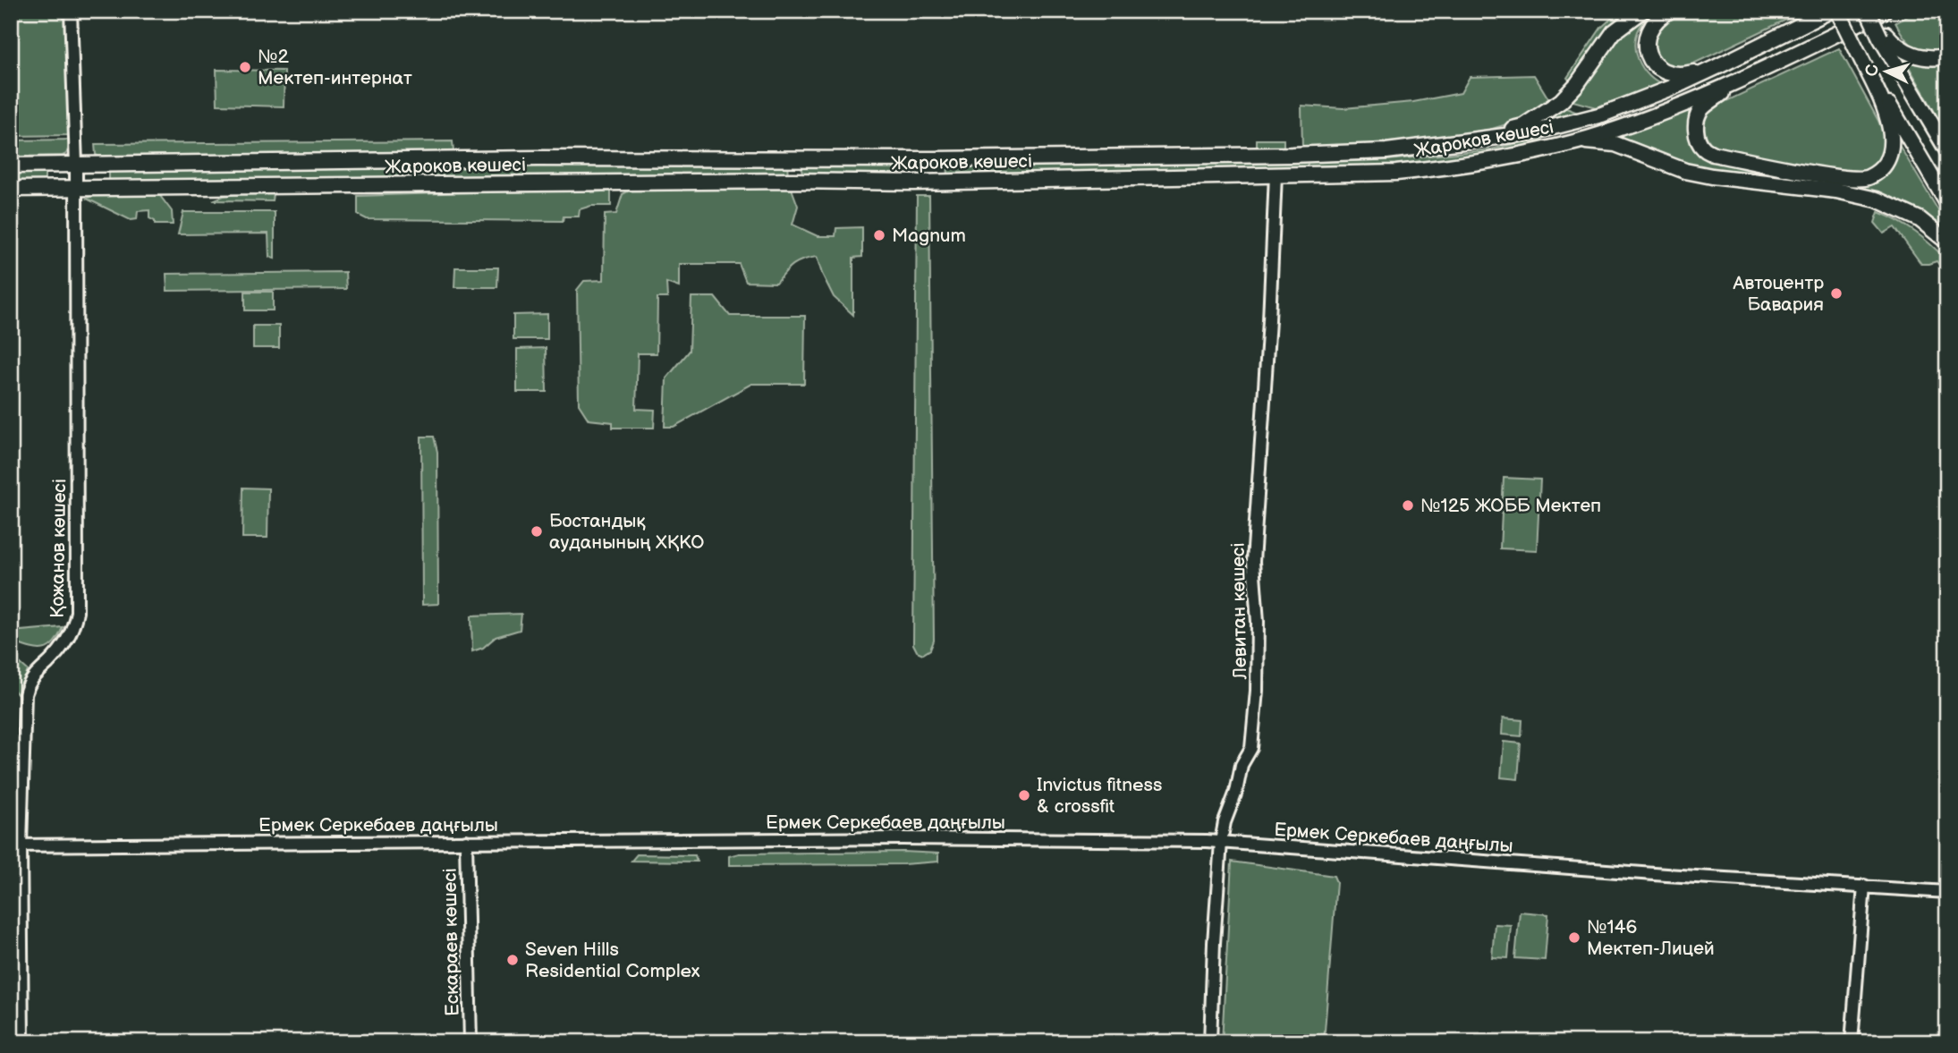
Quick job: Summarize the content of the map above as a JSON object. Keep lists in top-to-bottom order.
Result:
{
  "streets": {
    "main road": ["Жароков көшесі"],
    "street": [
      "Қожанов көшесі",
      "Левитан көшесі",
      "Ермек Серкебаев даңғылы",
      "Ескараев көшесі"
    ]
  },
  "crossings": [
    ["Жароков көшесі", "Қожанов көшесі"],
    ["Жароков көшесі", "Левитан көшесі"],
    ["Қожанов көшесі", "Ермек Серкебаев даңғылы"],
    ["Левитан көшесі", "Ермек Серкебаев даңғылы"],
    ["Ермек Серкебаев даңғылы", "Ескараев көшесі"]
  ],
  "places": [
    "№2 Мектеп-интернат",
    "Magnum",
    "Автоцентр Бавария",
    "№125 ЖОББ Мектеп",
    "Бостандық ауданының ХҚКО",
    "Invictus fitness & crossfit",
    "№146 Мектеп-Лицей",
    "Seven Hills Residential Complex"
  ],
  "north": "left"
}
